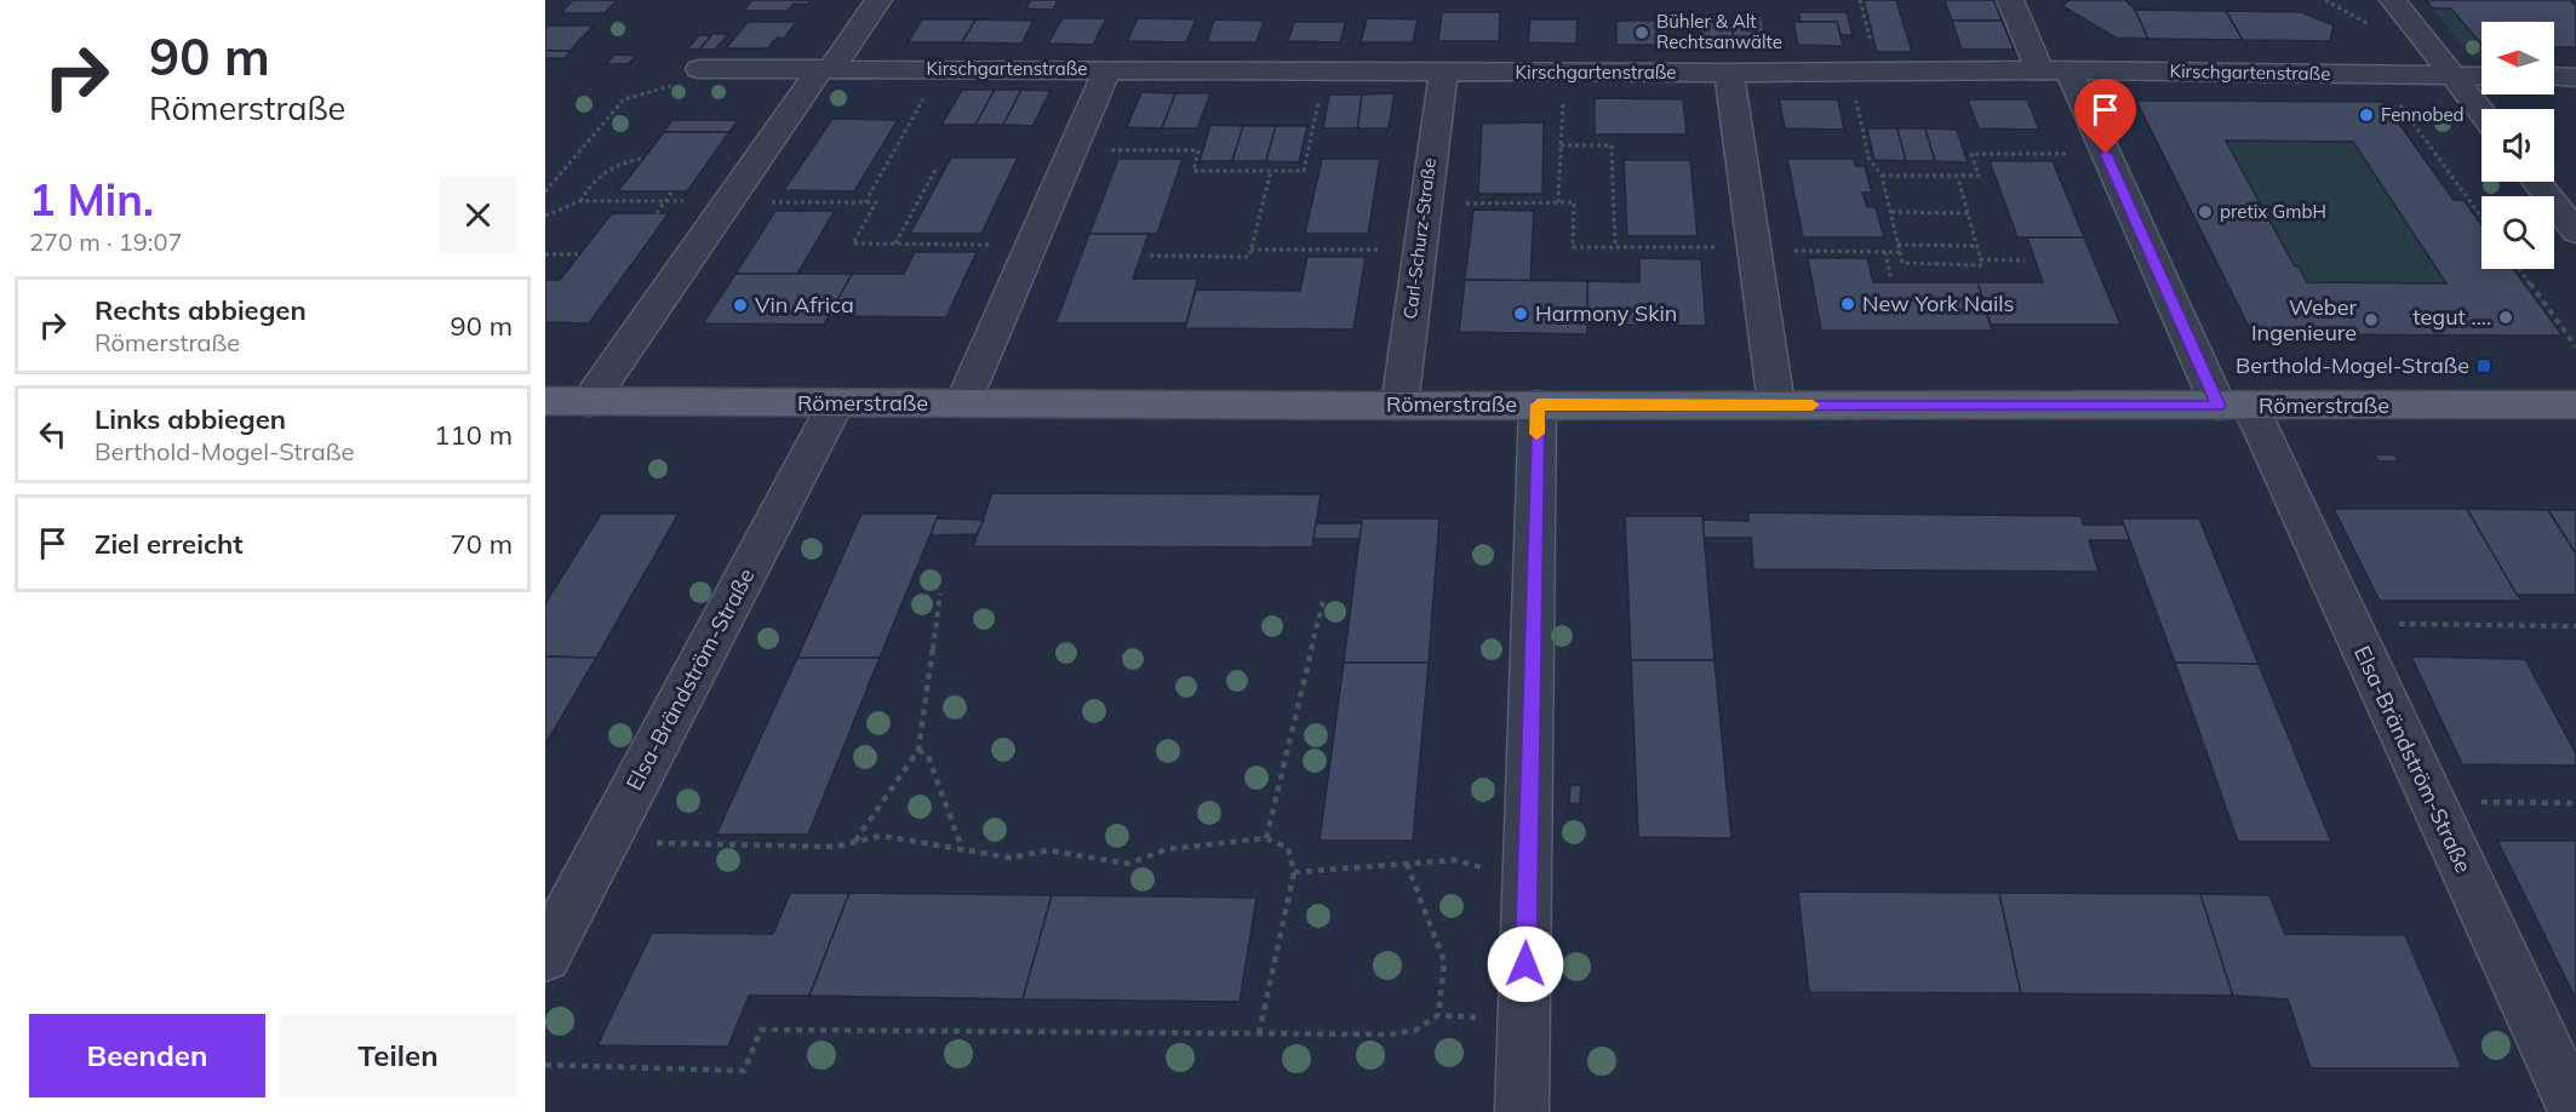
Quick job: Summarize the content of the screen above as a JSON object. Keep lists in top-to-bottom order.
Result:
{
  "streets": {
    "main road": ["Römerstraße"],
    "street": ["Kirschgartenstraße", "Carl-Schurz-Straße", "Elsa-Brändström-Straße"]
  },
  "crossings": [
    ["Kirschgartenstraße", "Carl-Schurz-Straße"],
    ["Carl-Schurz-Straße", "Römerstraße"],
    ["Römerstraße", "Elsa-Brändström-Straße"]
  ],
  "places": {
    "other": [
      "Bühler & Alt Rechtsanwälte",
      "Fennobed",
      "pretix GmbH",
      "New York Nails",
      "Vin Africa",
      "Harmony Skin",
      "tegut ....",
      "Weber Ingenieure"
    ],
    "transit": ["Berthold-Mogel-Straße"]
  },
  "north": "left",
  "page": {
    "turn": ["90 m", "Römerstraße"],
    "heading": ["1 Min.", "270 m · 19:07"],
    "list": [
      {
        "name": "Rechts abbiegen",
        "note": "Römerstraße",
        "value": "90 m"
      },
      {
        "name": "Links abbiegen",
        "note": "Berthold-Mogel-Straße",
        "value": "110 m"
      },
      {
        "name": "Ziel erreicht",
        "value": "70 m"
      }
    ],
    "buttons": ["Beenden", "Teilen"]
  }
}
